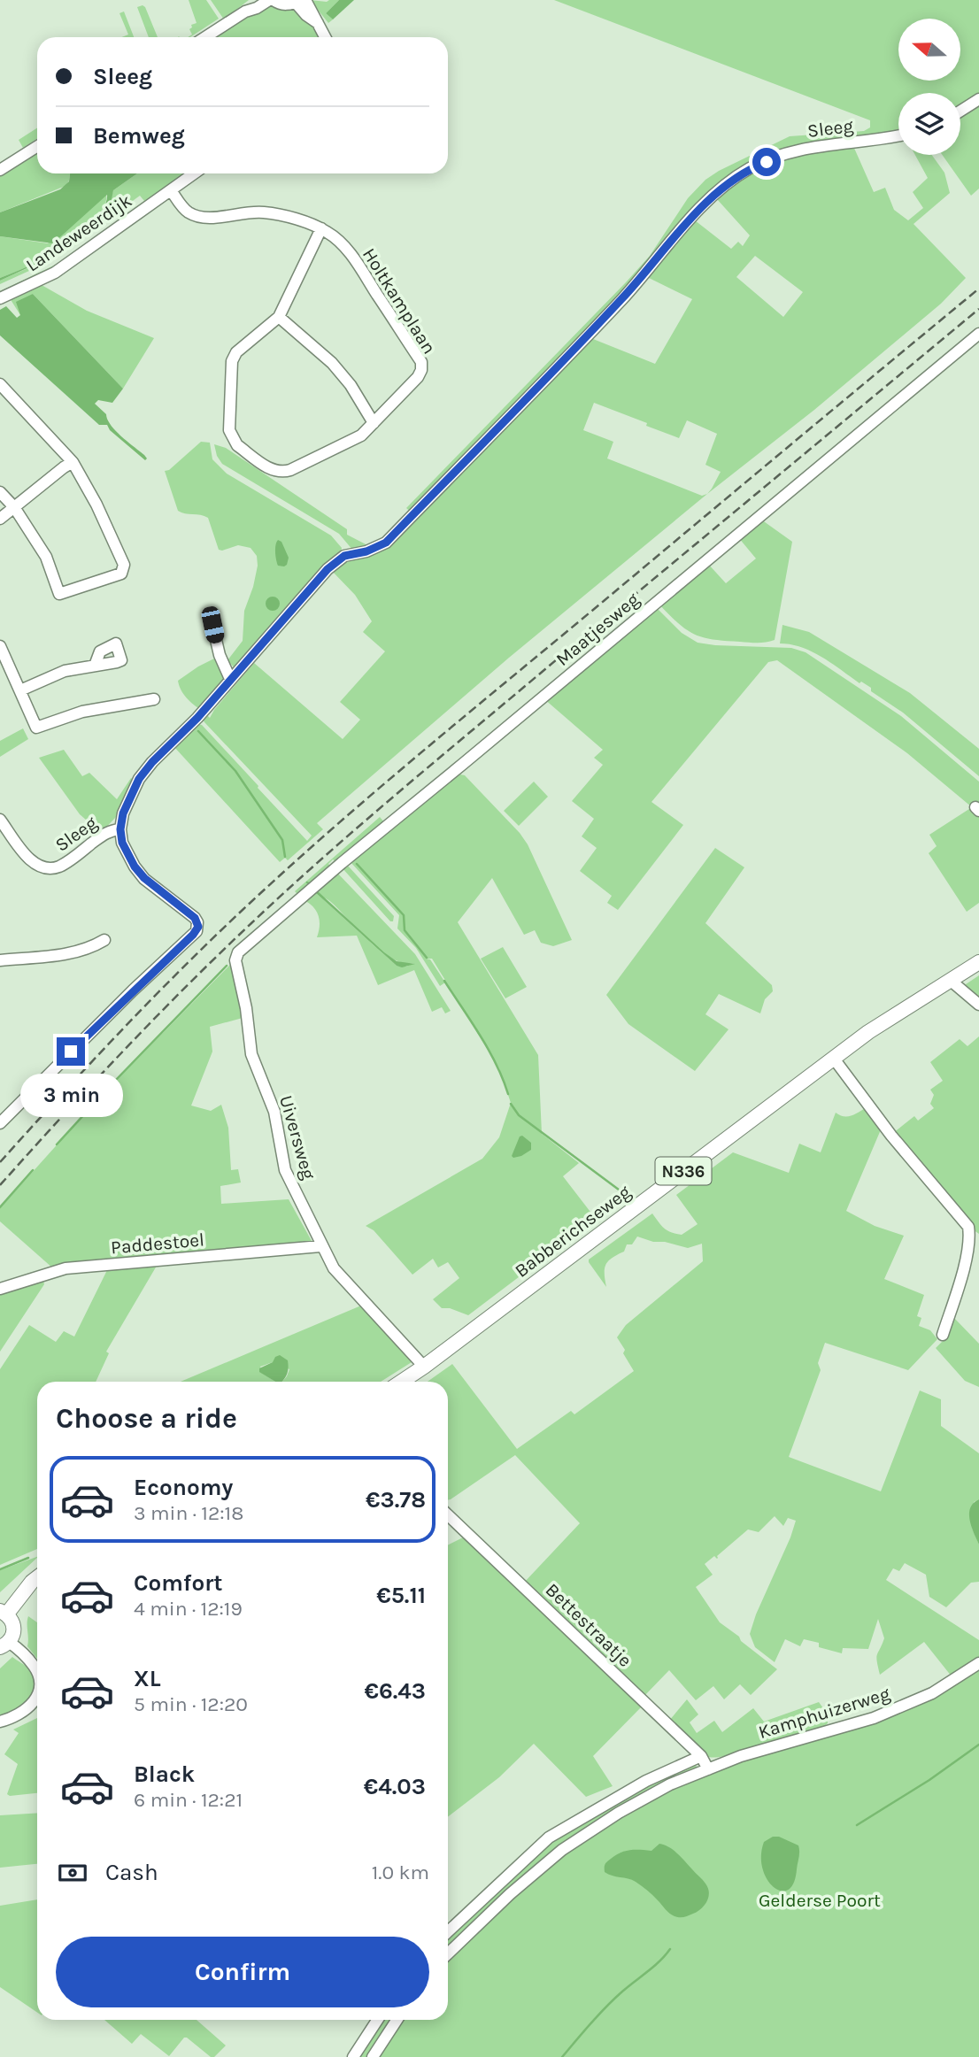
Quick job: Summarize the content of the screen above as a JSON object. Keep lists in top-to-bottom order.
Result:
{
  "streets": {
    "main road": ["N336", "Babberichseweg"],
    "street": [
      "Sleeg",
      "Landeweerdijk",
      "Holtkamplaan",
      "Maatjesweg",
      "Uiversweg",
      "Paddestoel",
      "Bettestraatje",
      "Kamphuizerweg"
    ]
  },
  "crossings": [
    ["Maatjesweg", "Uiversweg"],
    ["Uiversweg", "Babberichseweg"],
    ["Uiversweg", "Paddestoel"],
    ["Bettestraatje", "Kamphuizerweg"]
  ],
  "parks": ["Gelderse Poort"],
  "north": "left",
  "page": {
    "banner": ["Sleeg", "Bemweg"],
    "bubble": "3 min",
    "heading": "Choose a ride",
    "list": [
      {
        "name": "Economy",
        "note": "3 min · 12:18",
        "value": "€3.78"
      },
      {
        "name": "Comfort",
        "note": "4 min · 12:19",
        "value": "€5.11"
      },
      {
        "name": "XL",
        "note": "5 min · 12:20",
        "value": "€6.43"
      },
      {
        "name": "Black",
        "note": "6 min · 12:21",
        "value": "€4.03"
      }
    ],
    "pay": ["Cash", "1.0 km"],
    "buttons": "Confirm"
  }
}
